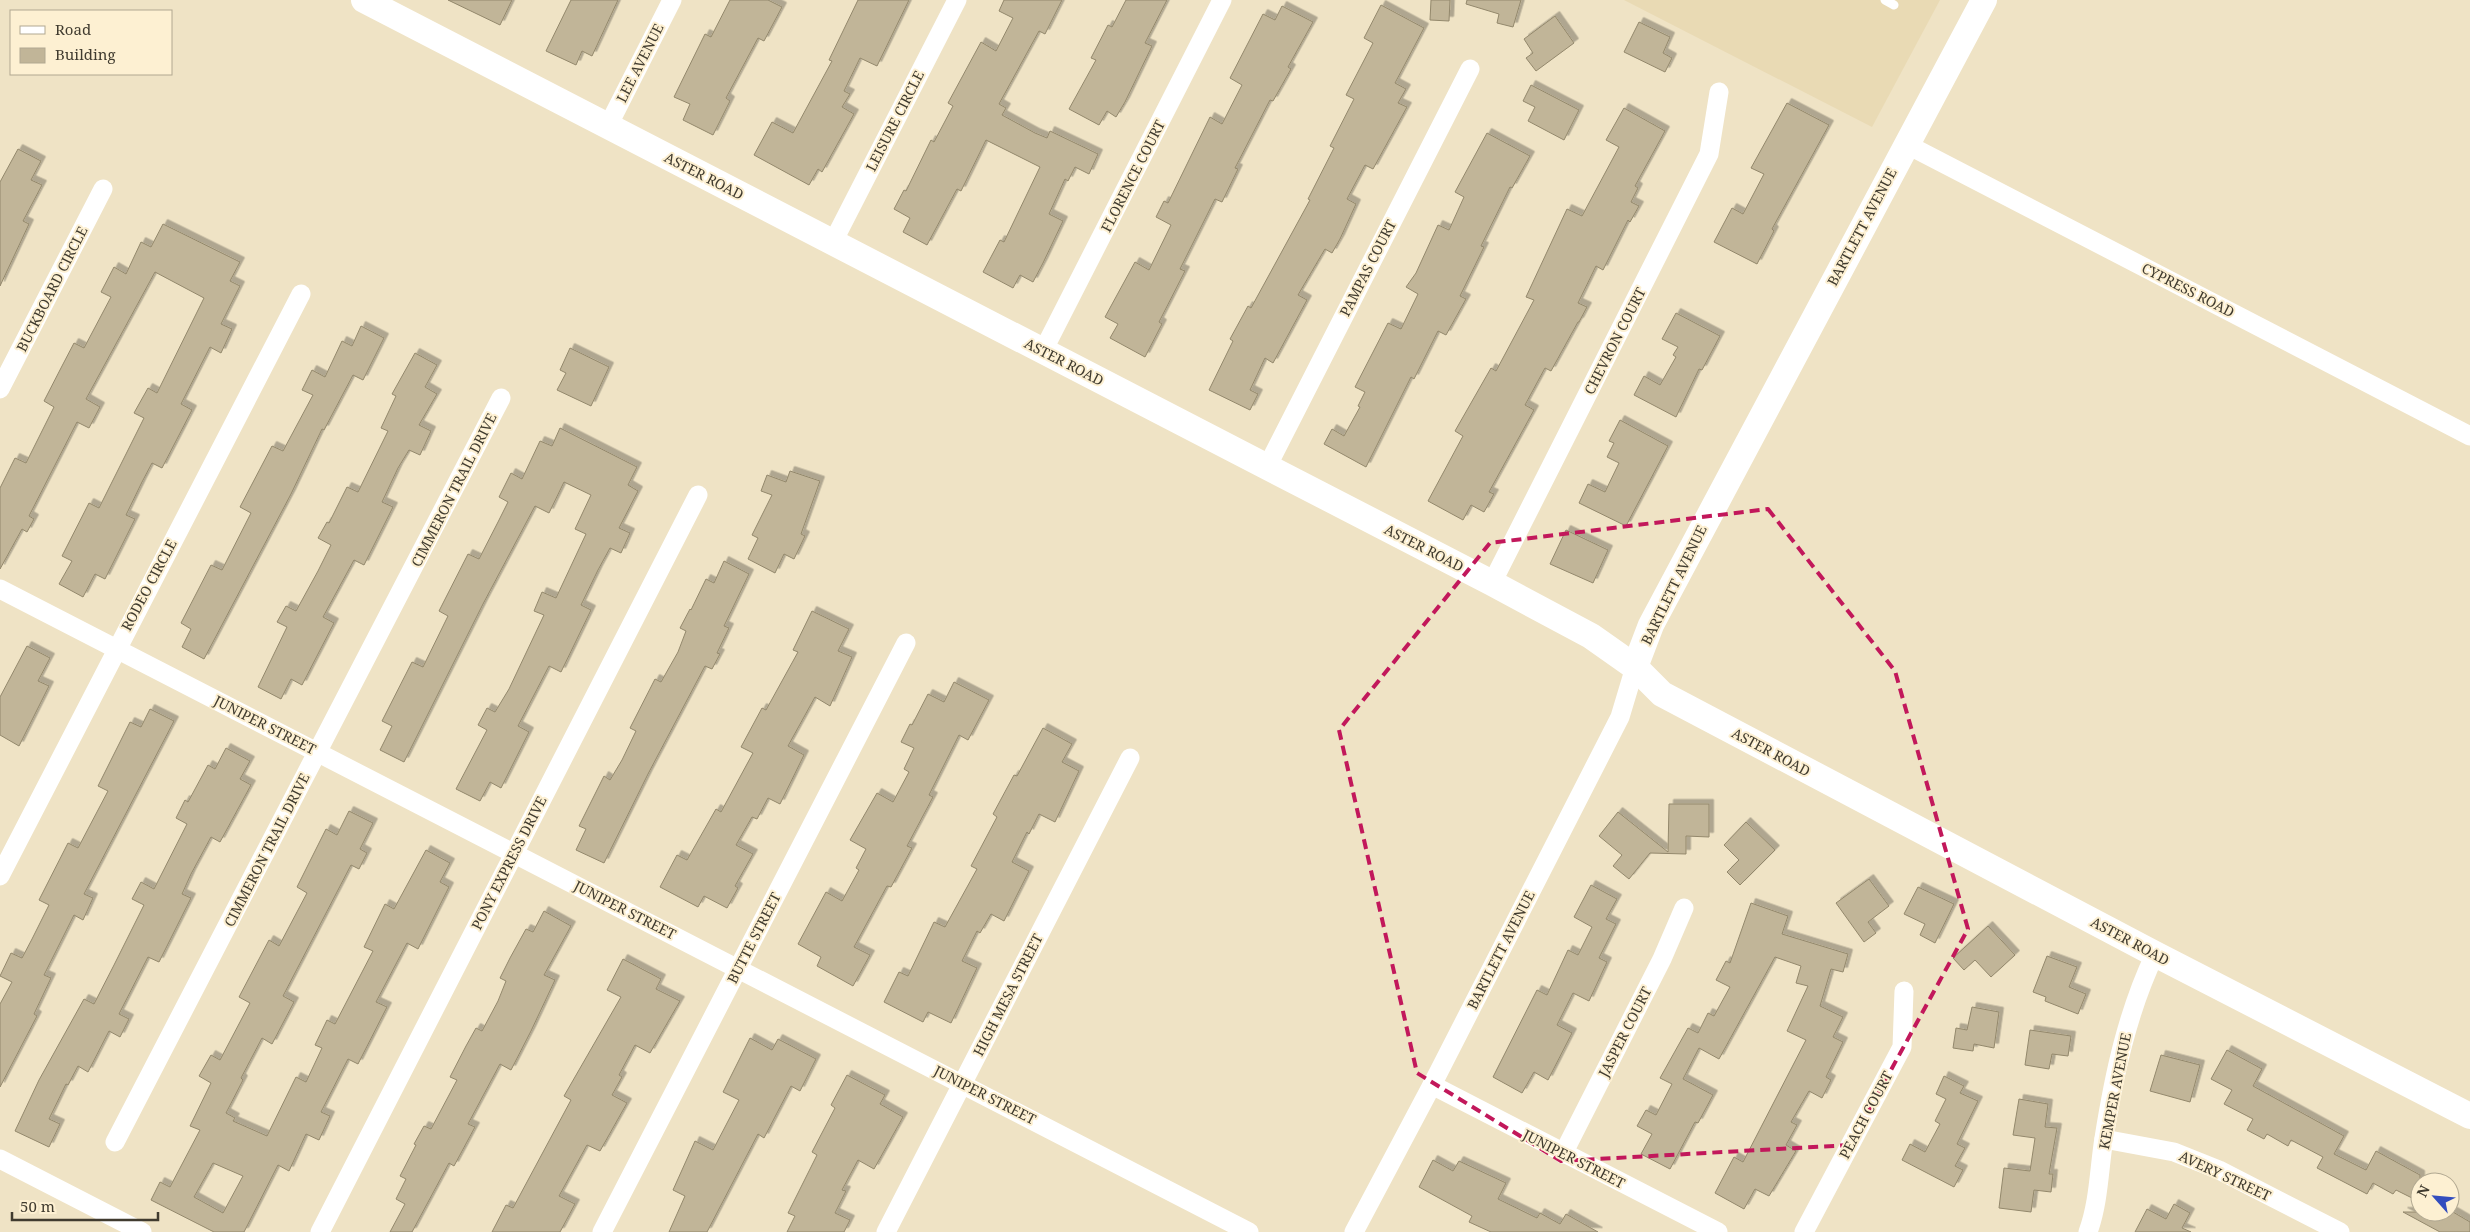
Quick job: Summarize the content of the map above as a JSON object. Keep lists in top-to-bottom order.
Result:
{
  "streets": {
    "main road": ["ASTER ROAD", "BARTLETT AVENUE"],
    "street": [
      "LEE AVENUE",
      "LEISURE CIRCLE",
      "FLORENCE COURT",
      "PAMPAS COURT",
      "BUCKBOARD CIRCLE",
      "CYPRESS ROAD",
      "CHEVRON COURT",
      "CIMMERON TRAIL DRIVE",
      "RODEO CIRCLE",
      "JUNIPER STREET",
      "PONY EXPRESS DRIVE",
      "BUTTE STREET",
      "HIGH MESA STREET",
      "JASPER COURT",
      "KEMPER AVENUE",
      "PEACH COURT",
      "AVERY STREET"
    ]
  },
  "crossings": [
    ["LEE AVENUE", "ASTER ROAD"],
    ["LEISURE CIRCLE", "ASTER ROAD"],
    ["ASTER ROAD", "FLORENCE COURT"],
    ["ASTER ROAD", "BARTLETT AVENUE"],
    ["ASTER ROAD", "PAMPAS COURT"],
    ["ASTER ROAD", "CHEVRON COURT"],
    ["ASTER ROAD", "KEMPER AVENUE"],
    ["BARTLETT AVENUE", "CYPRESS ROAD"],
    ["BARTLETT AVENUE", "JUNIPER STREET"],
    ["CIMMERON TRAIL DRIVE", "JUNIPER STREET"],
    ["RODEO CIRCLE", "JUNIPER STREET"],
    ["JUNIPER STREET", "PONY EXPRESS DRIVE"],
    ["JUNIPER STREET", "BUTTE STREET"],
    ["JUNIPER STREET", "HIGH MESA STREET"],
    ["JUNIPER STREET", "JASPER COURT"],
    ["KEMPER AVENUE", "AVERY STREET"]
  ],
  "legend": ["Road", "Building"],
  "scale_bar": "50 m",
  "north": "top left"
}
